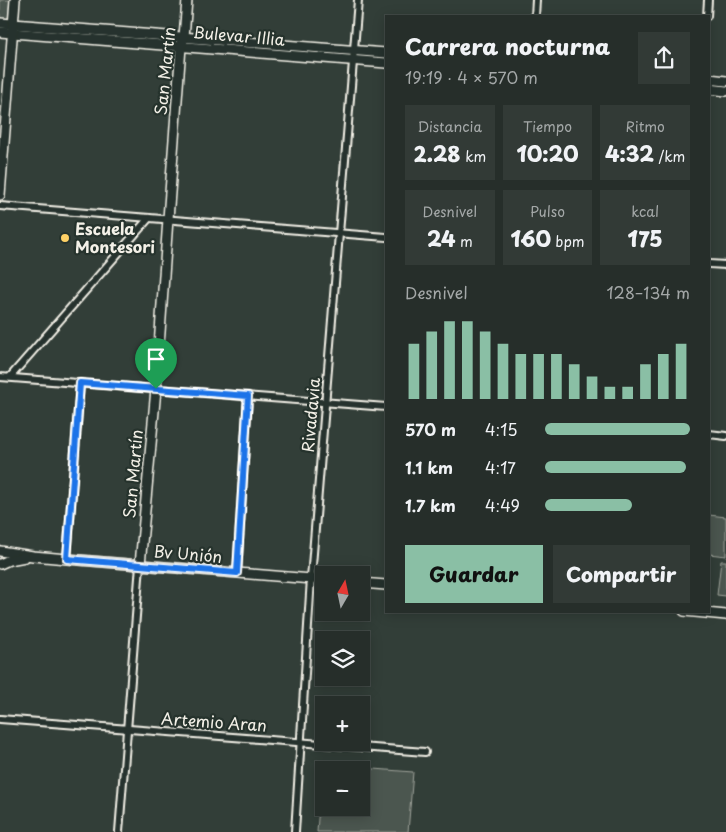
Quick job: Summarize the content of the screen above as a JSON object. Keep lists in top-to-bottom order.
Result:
{
  "streets": {
    "main road": ["Bulevar Illia", "San Martín", "Bv Unión"],
    "street": ["Rivadavia", "Artemio Aran"]
  },
  "crossings": [
    ["Bulevar Illia", "San Martín"],
    ["Bulevar Illia", "Rivadavia"],
    ["San Martín", "Bv Unión"],
    ["San Martín", "Artemio Aran"],
    ["Rivadavia", "Bv Unión"],
    ["Rivadavia", "Artemio Aran"]
  ],
  "places": ["Escuela Montesori"],
  "north": "top",
  "page": {
    "heading": ["Carrera nocturna", "19:19 · 4 × 570 m"],
    "stats": [
      ["Distancia", "2.28 km"],
      ["Tiempo", "10:20"],
      ["Ritmo", "4:32 /km"],
      ["Desnivel", "24 m"],
      ["Pulso", "160 bpm"],
      ["kcal", "175"]
    ],
    "chart": ["Desnivel", "128–134 m"],
    "list": [
      {
        "name": "570 m",
        "note": "4:15"
      },
      {
        "name": "1.1 km",
        "note": "4:17"
      },
      {
        "name": "1.7 km",
        "note": "4:49"
      }
    ],
    "buttons": ["Guardar", "Compartir"],
    "map_buttons": ["+", "−"]
  }
}
